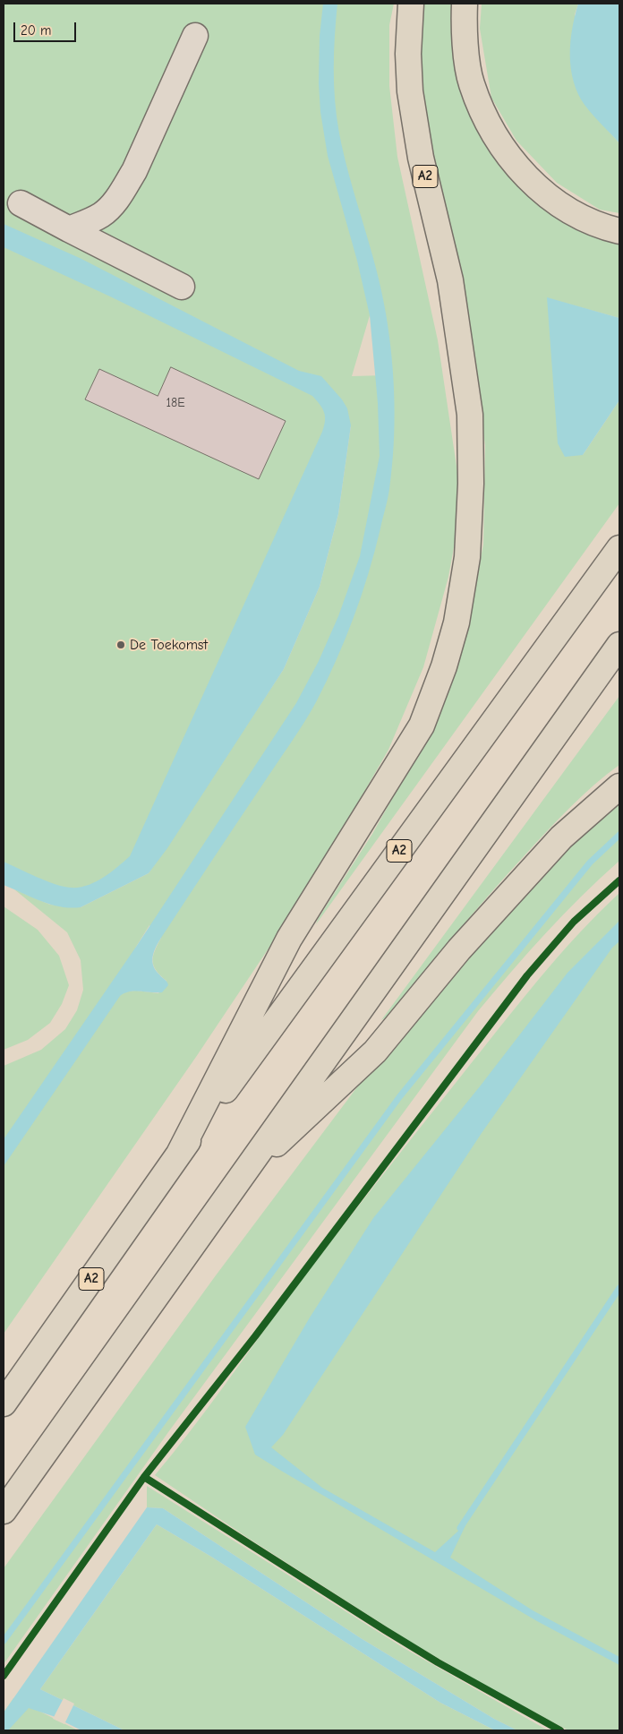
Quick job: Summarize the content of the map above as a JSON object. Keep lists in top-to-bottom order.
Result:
{
  "streets": {
    "highway": ["A2"]
  },
  "places": ["De Toekomst"],
  "house_numbers": ["18E"],
  "scale_bar": "20 m"
}
